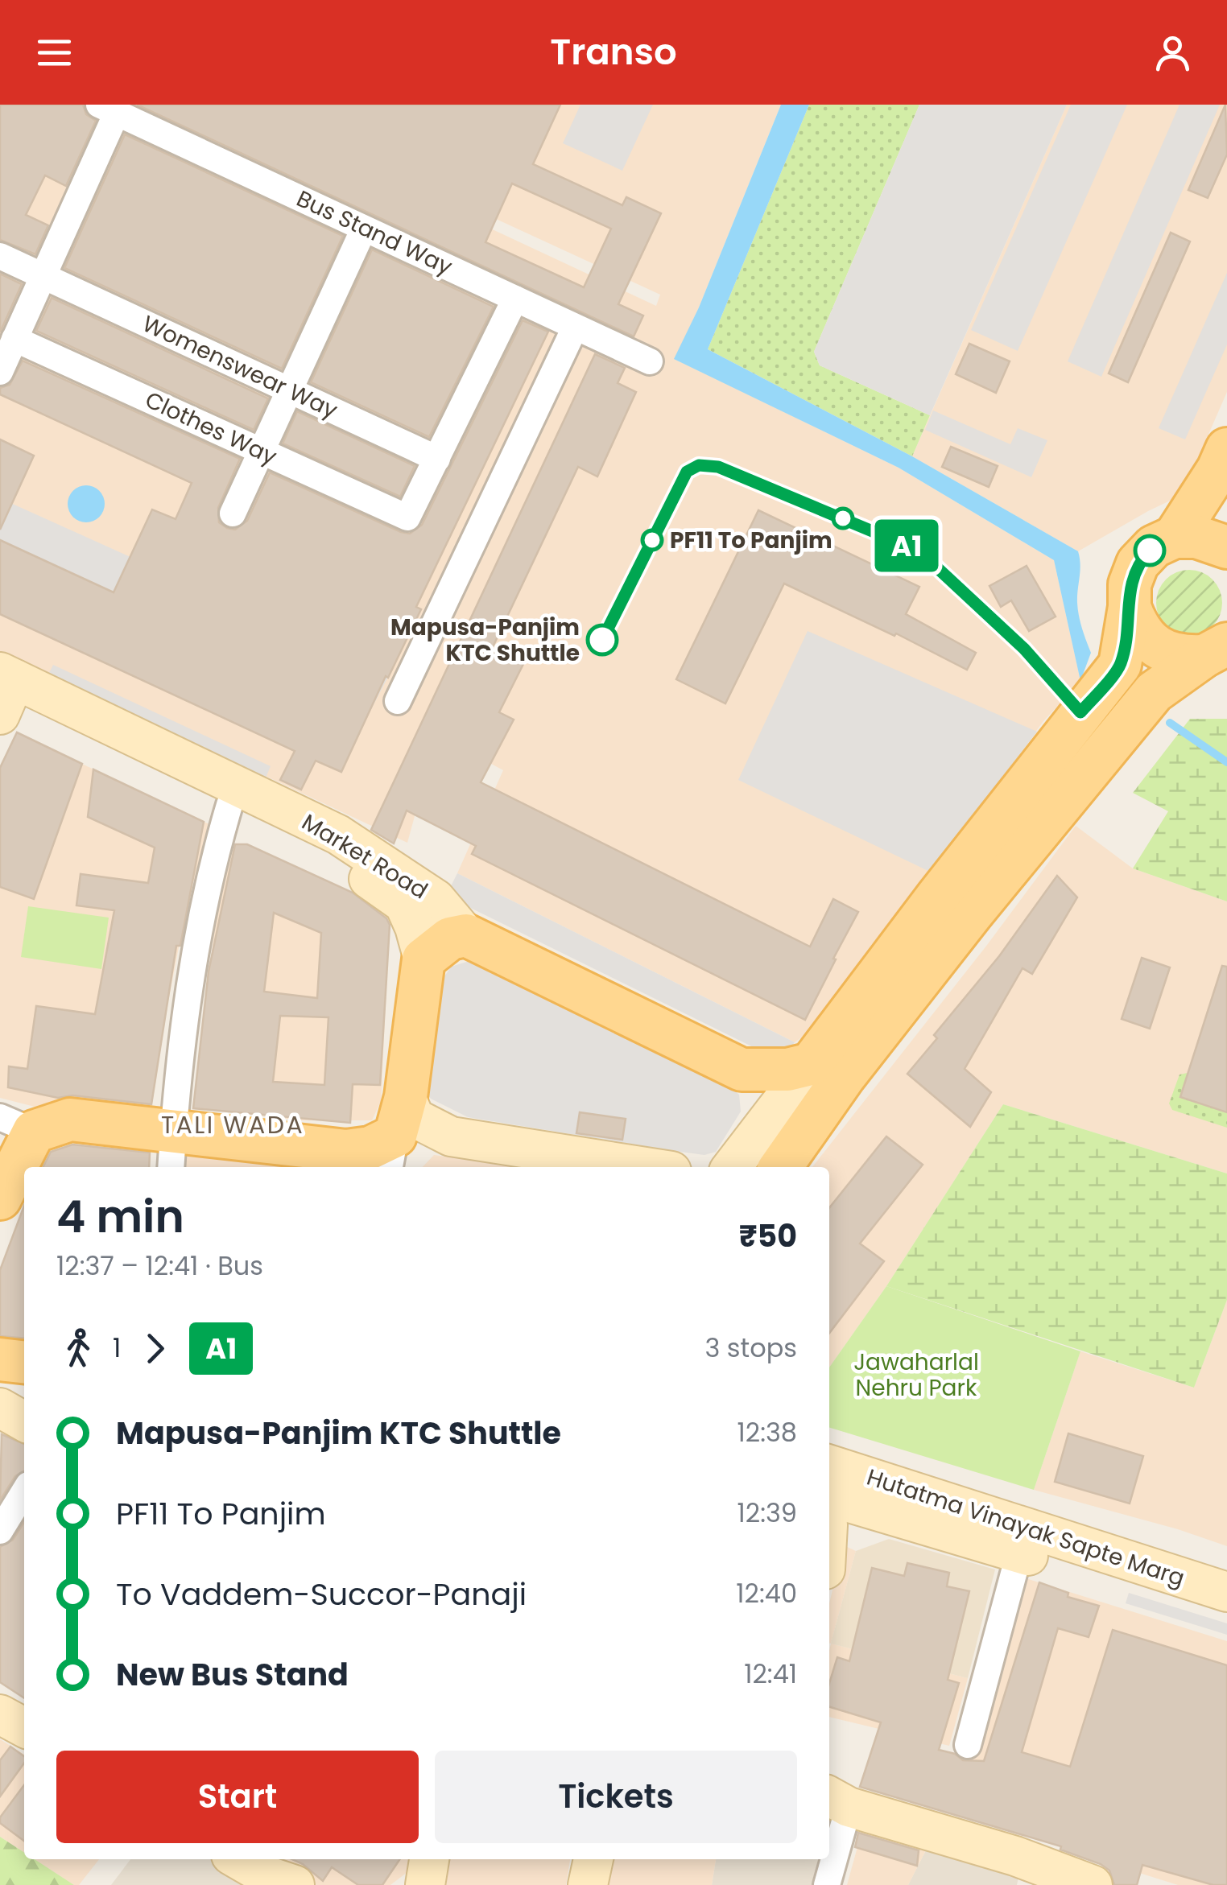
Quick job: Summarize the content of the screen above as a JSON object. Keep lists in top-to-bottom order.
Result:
{
  "streets": {
    "main road": ["Market Road", "Hutatma Vinayak Sapte Marg"],
    "street": ["Bus Stand Way", "Womenswear Way", "Clothes Way"]
  },
  "crossings": [
    ["Womenswear Way", "Clothes Way"]
  ],
  "districts": ["TALI WADA"],
  "parks": ["Jawaharlal Nehru Park"],
  "places": ["PF11 To Panjim", "Mapusa-Panjim KTC Shuttle"],
  "lines": ["bus line A1"],
  "page": {
    "header": "Transo",
    "on_map": "A1",
    "heading": ["4 min", "12:37 – 12:41 · Bus", "₹50"],
    "legs": ["1", "A1", "3 stops"],
    "list": [
      {
        "name": "Mapusa-Panjim KTC Shuttle",
        "value": "12:38"
      },
      {
        "name": "PF11 To Panjim",
        "value": "12:39"
      },
      {
        "name": "To Vaddem-Succor-Panaji",
        "value": "12:40"
      },
      {
        "name": "New Bus Stand",
        "value": "12:41"
      }
    ],
    "buttons": ["Start", "Tickets"]
  }
}
